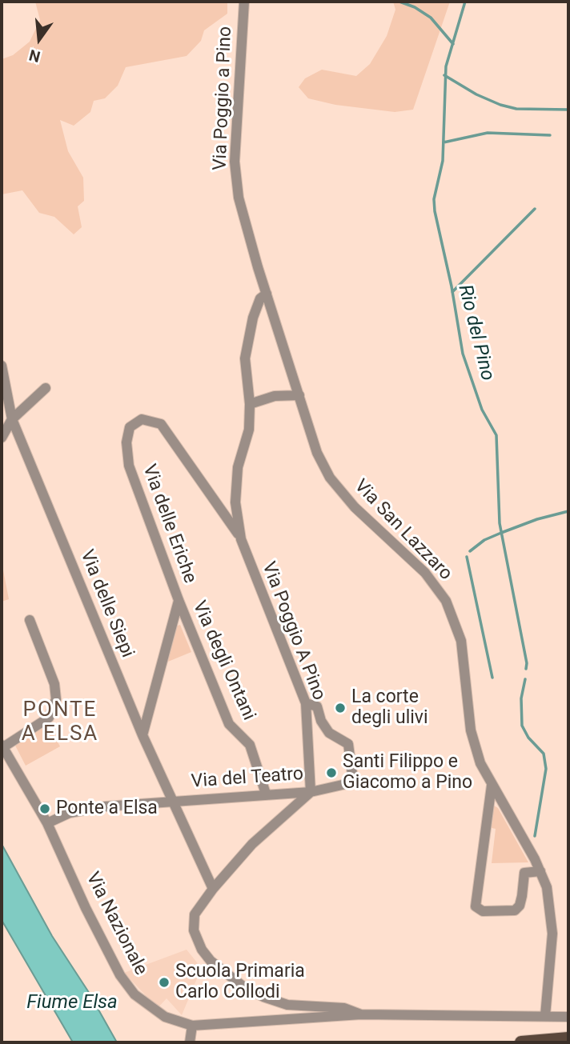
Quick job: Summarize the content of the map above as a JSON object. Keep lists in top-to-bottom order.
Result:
{
  "streets": {
    "street": [
      "Via Poggio a Pino",
      "Via delle Eriche",
      "Via San Lazzaro",
      "Via delle Siepi",
      "Via Poggio A Pino",
      "Via degli Ontani",
      "Via del Teatro",
      "Via Nazionale"
    ]
  },
  "crossings": [
    ["Via Poggio a Pino", "Via San Lazzaro"],
    ["Via Poggio a Pino", "Via Poggio A Pino"],
    ["Via delle Eriche", "Via delle Siepi"],
    ["Via delle Eriche", "Via Poggio A Pino"],
    ["Via delle Eriche", "Via degli Ontani"],
    ["Via San Lazzaro", "Via Poggio A Pino"],
    ["Via San Lazzaro", "Via Nazionale"],
    ["Via delle Siepi", "Via del Teatro"],
    ["Via Poggio A Pino", "Via del Teatro"],
    ["Via degli Ontani", "Via del Teatro"],
    ["Via del Teatro", "Via Nazionale"]
  ],
  "districts": ["PONTE A ELSA"],
  "water": ["Rio del Pino", "Fiume Elsa"],
  "places": [
    "La corte degli ulivi",
    "Santi Filippo e Giacomo a Pino",
    "Ponte a Elsa",
    "Scuola Primaria Carlo Collodi"
  ],
  "north": "bottom"
}
